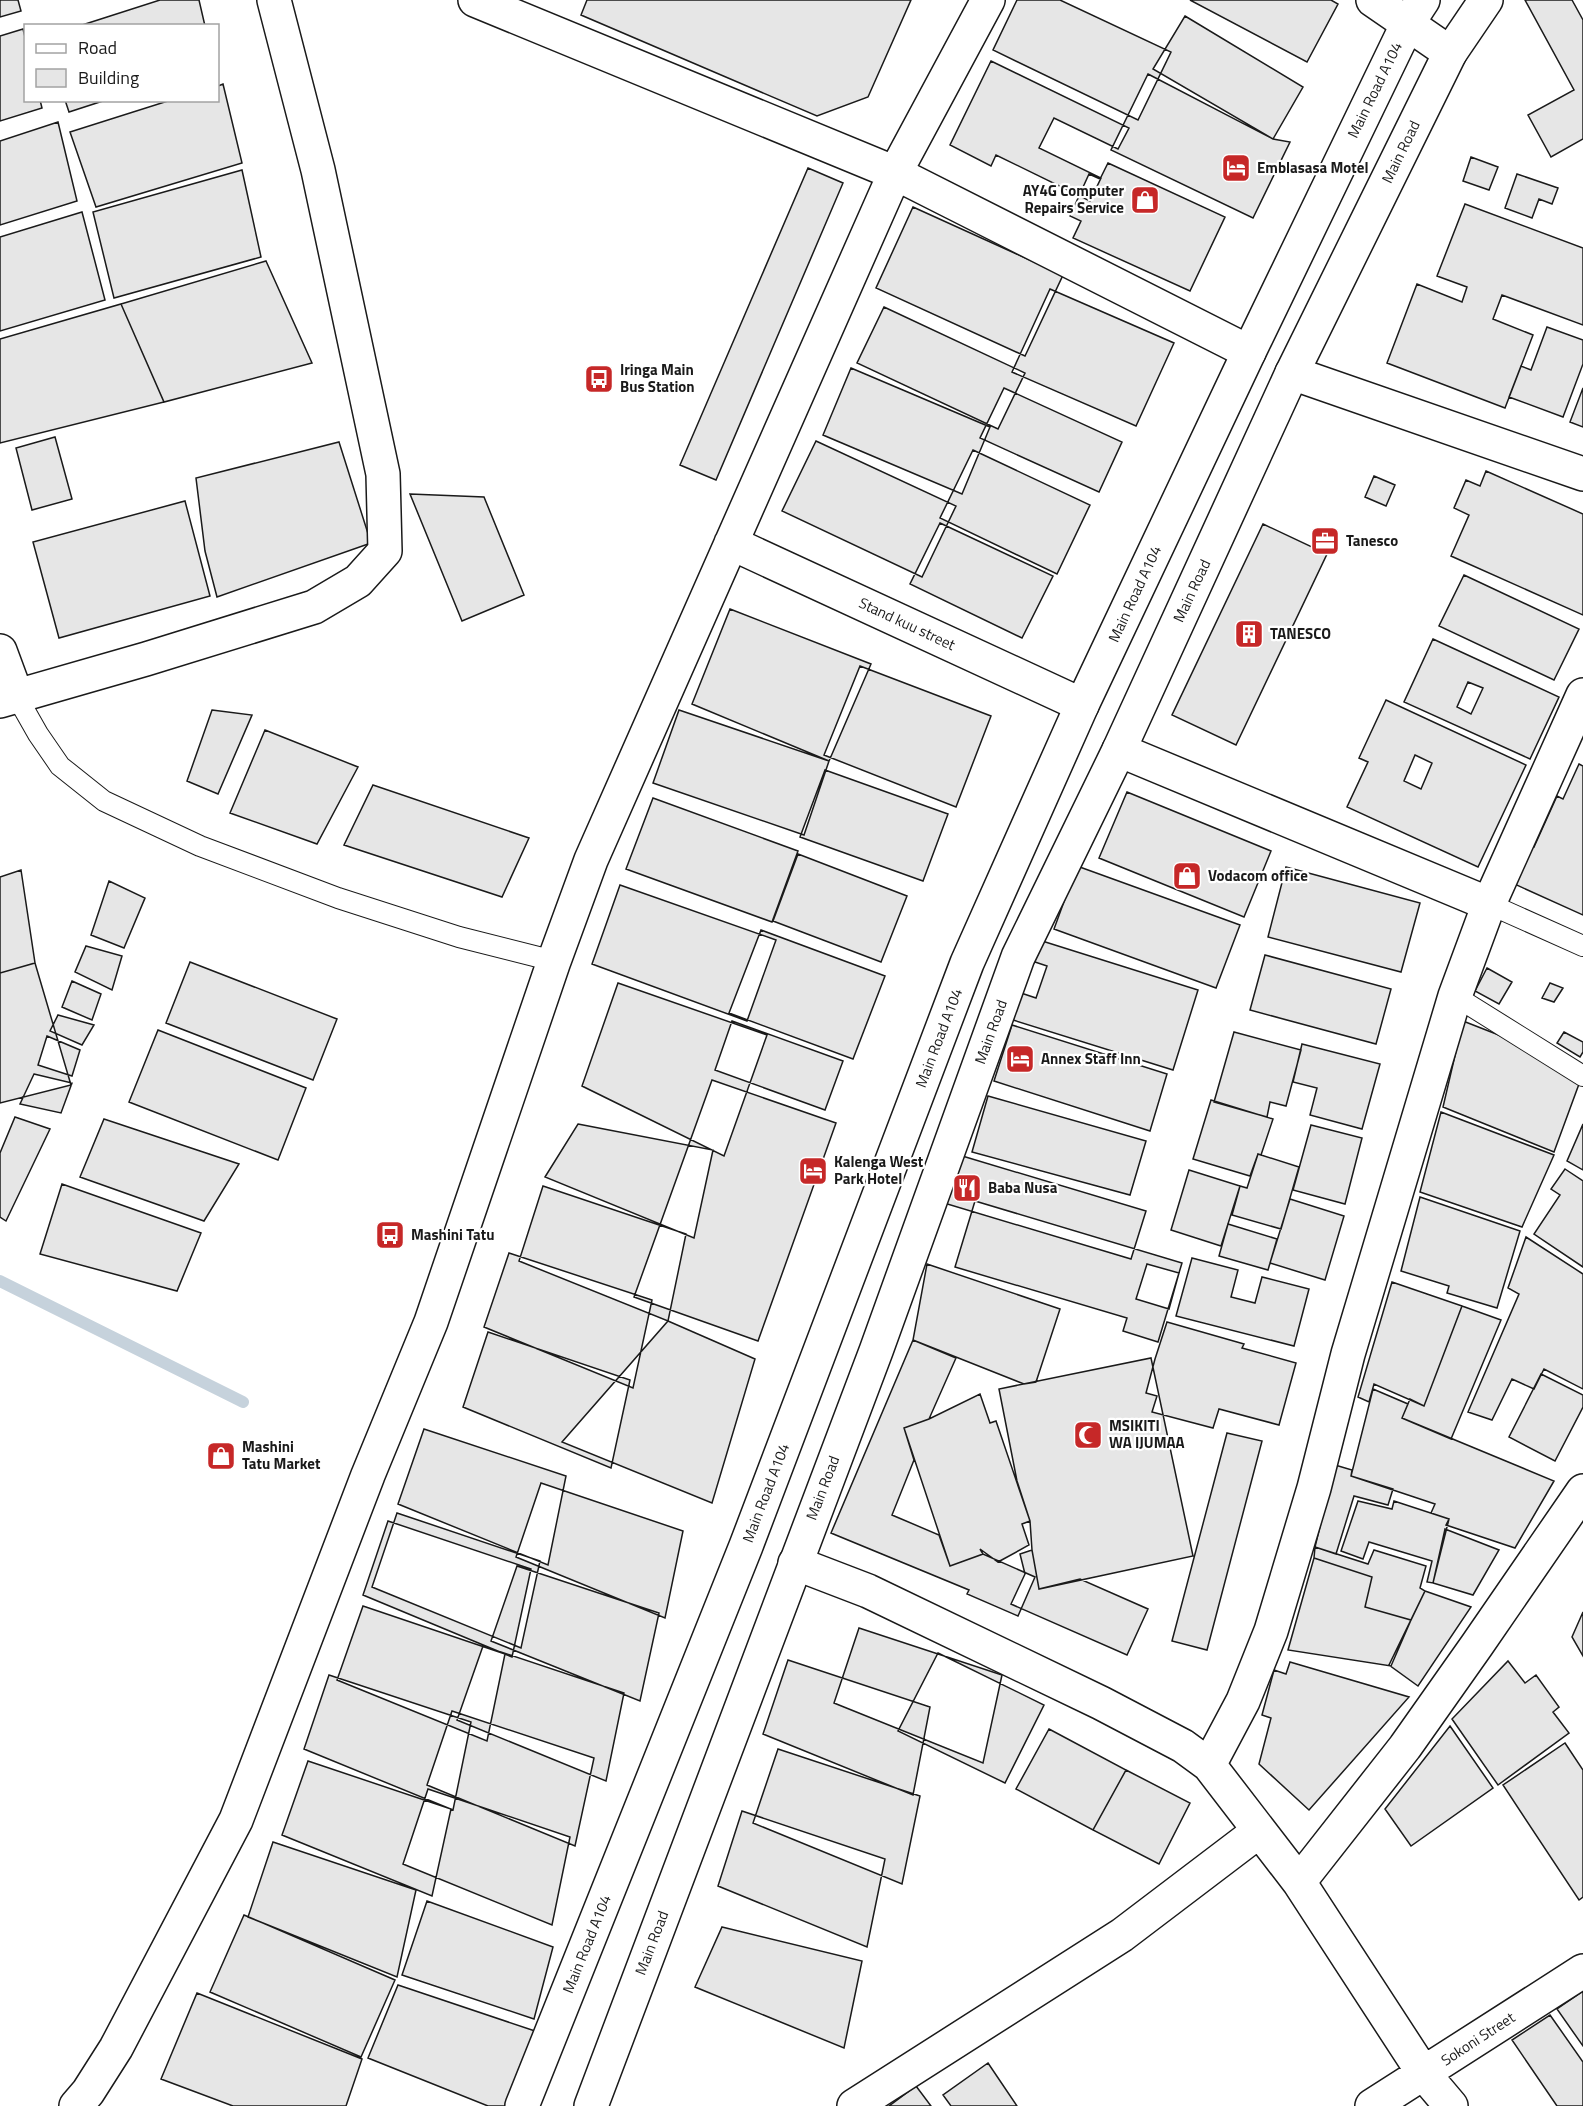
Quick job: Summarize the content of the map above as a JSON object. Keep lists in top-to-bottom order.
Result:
{
  "streets": {
    "main road": [
      "Main Road A104",
      "Main Road",
      "Stand kuu street",
      "Sokoni Street"
    ]
  },
  "crossings": [
    ["Main Road A104", "Stand kuu street"]
  ],
  "places": {
    "hotel": ["Emblasasa Motel", "Annex Staff Inn", "Kalenga West Park Hotel"],
    "shop": ["AY4G Computer Repairs Service", "Vodacom office", "Mashini Tatu Market"],
    "bus stop": ["Iringa Main Bus Station", "Mashini Tatu"],
    "office": ["Tanesco"],
    "building": ["TANESCO"],
    "restaurant": ["Baba Nusa"],
    "mosque": ["MSIKITI WA IJUMAA"]
  },
  "legend": ["Road", "Building"]
}
